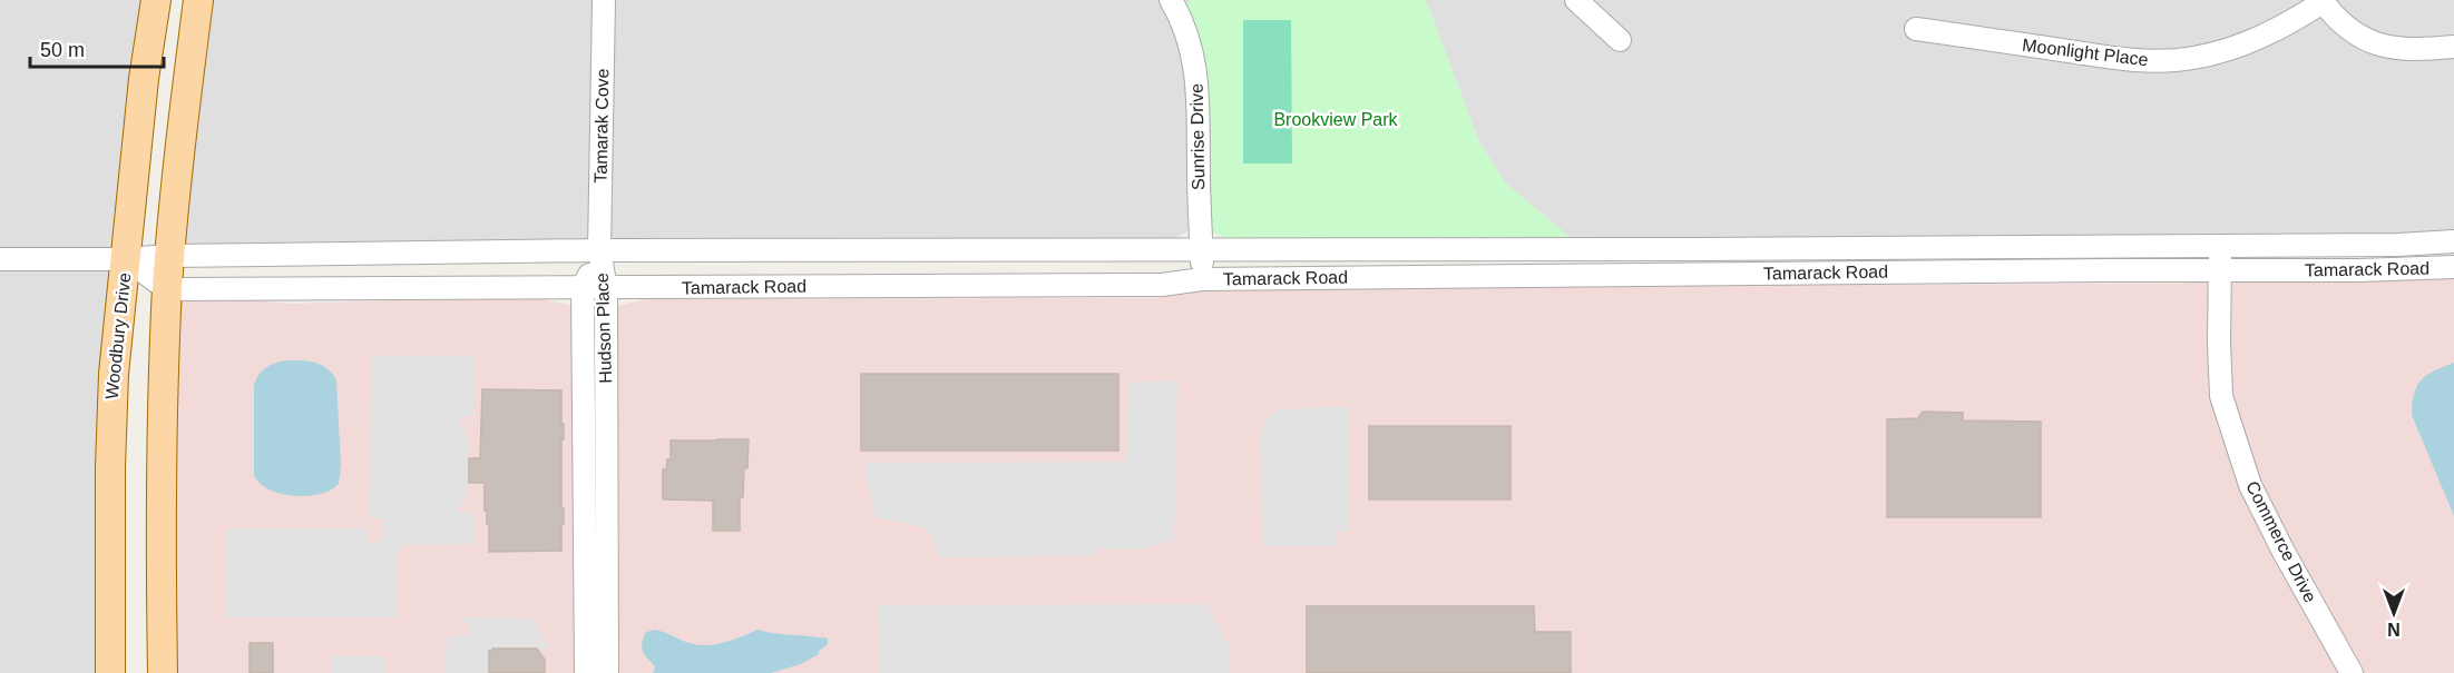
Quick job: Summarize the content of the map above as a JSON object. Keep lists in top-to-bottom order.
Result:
{
  "streets": {
    "main road": ["Woodbury Drive"],
    "street": [
      "Moonlight Place",
      "Tamarak Cove",
      "Sunrise Drive",
      "Tamarack Road",
      "Hudson Place",
      "Commerce Drive"
    ]
  },
  "crossings": [
    ["Tamarak Cove", "Tamarack Road"],
    ["Tamarak Cove", "Hudson Place"],
    ["Sunrise Drive", "Tamarack Road"],
    ["Tamarack Road", "Hudson Place"],
    ["Tamarack Road", "Woodbury Drive"],
    ["Tamarack Road", "Commerce Drive"]
  ],
  "parks": ["Brookview Park"],
  "scale_bar": "50 m",
  "north": "bottom"
}
